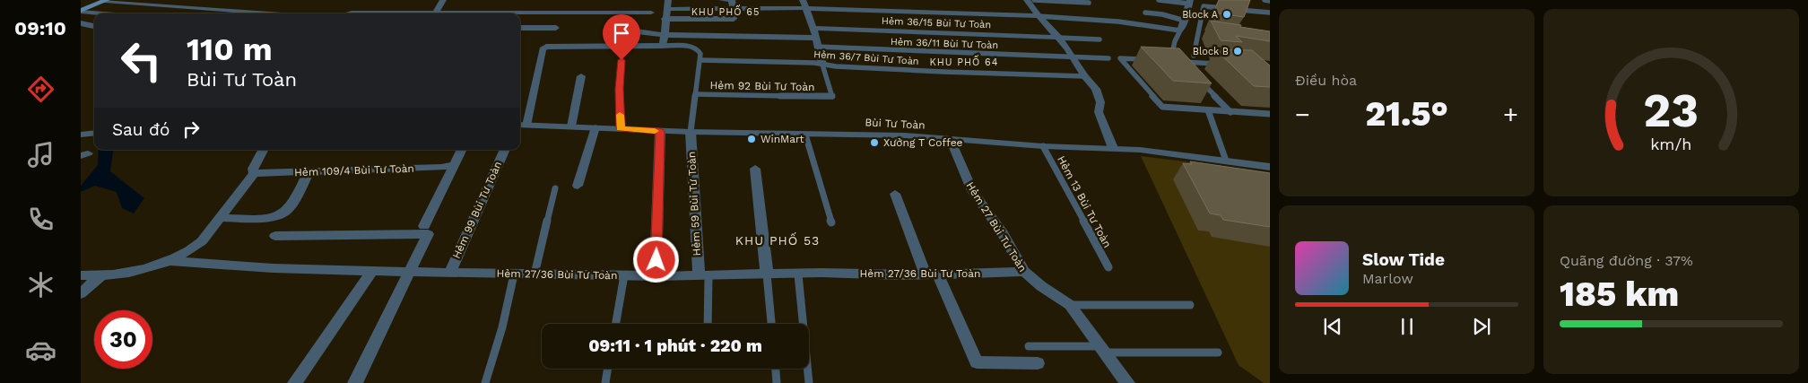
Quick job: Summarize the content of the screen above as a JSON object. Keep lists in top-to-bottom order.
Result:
{
  "streets": {
    "street": [
      "Hẻm 36/15 Bùi Tư Toàn",
      "Bùi Tư Toàn",
      "Hẻm 109/4 Bùi Tư Toàn",
      "Hẻm 59 Bùi Tư Toàn",
      "Hẻm 99 Bùi Tư Toàn",
      "Hẻm 27 Bùi Tư Toàn",
      "Hẻm 27/36 Bùi Tư Toàn"
    ],
    "lane": [
      "Hẻm 36/11 Bùi Tư Toàn",
      "Hẻm 36/7 Bùi Tư Toàn",
      "Hẻm 92 Bùi Tư Toàn",
      "Hẻm 13 Bùi Tư Toàn"
    ]
  },
  "crossings": [
    ["Hẻm 36/7 Bùi Tư Toàn", "Hẻm 92 Bùi Tư Toàn"],
    ["Hẻm 92 Bùi Tư Toàn", "Bùi Tư Toàn"],
    ["Hẻm 92 Bùi Tư Toàn", "Hẻm 59 Bùi Tư Toàn"],
    ["Bùi Tư Toàn", "Hẻm 13 Bùi Tư Toàn"],
    ["Bùi Tư Toàn", "Hẻm 59 Bùi Tư Toàn"],
    ["Bùi Tư Toàn", "Hẻm 27 Bùi Tư Toàn"],
    ["Hẻm 59 Bùi Tư Toàn", "Hẻm 27/36 Bùi Tư Toàn"],
    ["Hẻm 99 Bùi Tư Toàn", "Hẻm 27/36 Bùi Tư Toàn"],
    ["Hẻm 27 Bùi Tư Toàn", "Hẻm 27/36 Bùi Tư Toàn"]
  ],
  "districts": ["KHU PHỐ 65", "KHU PHỐ 64", "KHU PHỐ 53"],
  "places": [
    "Block A",
    "Block B",
    "WinMart",
    "Xưởng T Coffee"
  ],
  "page": {
    "tabs": "09:10",
    "tile": [
      "Điều hòa",
      ["Quãng đường · 37%", "185 km"]
    ],
    "turn": ["110 m", "Bùi Tư Toàn"],
    "heat": ["−", "21.5°", "+"],
    "then": "Sau đó",
    "song": ["Slow Tide", "Marlow"],
    "limit": "30",
    "trip": "09:11 · 1 phút · 220 m",
    "gauge": ["23", "km/h"]
  }
}
